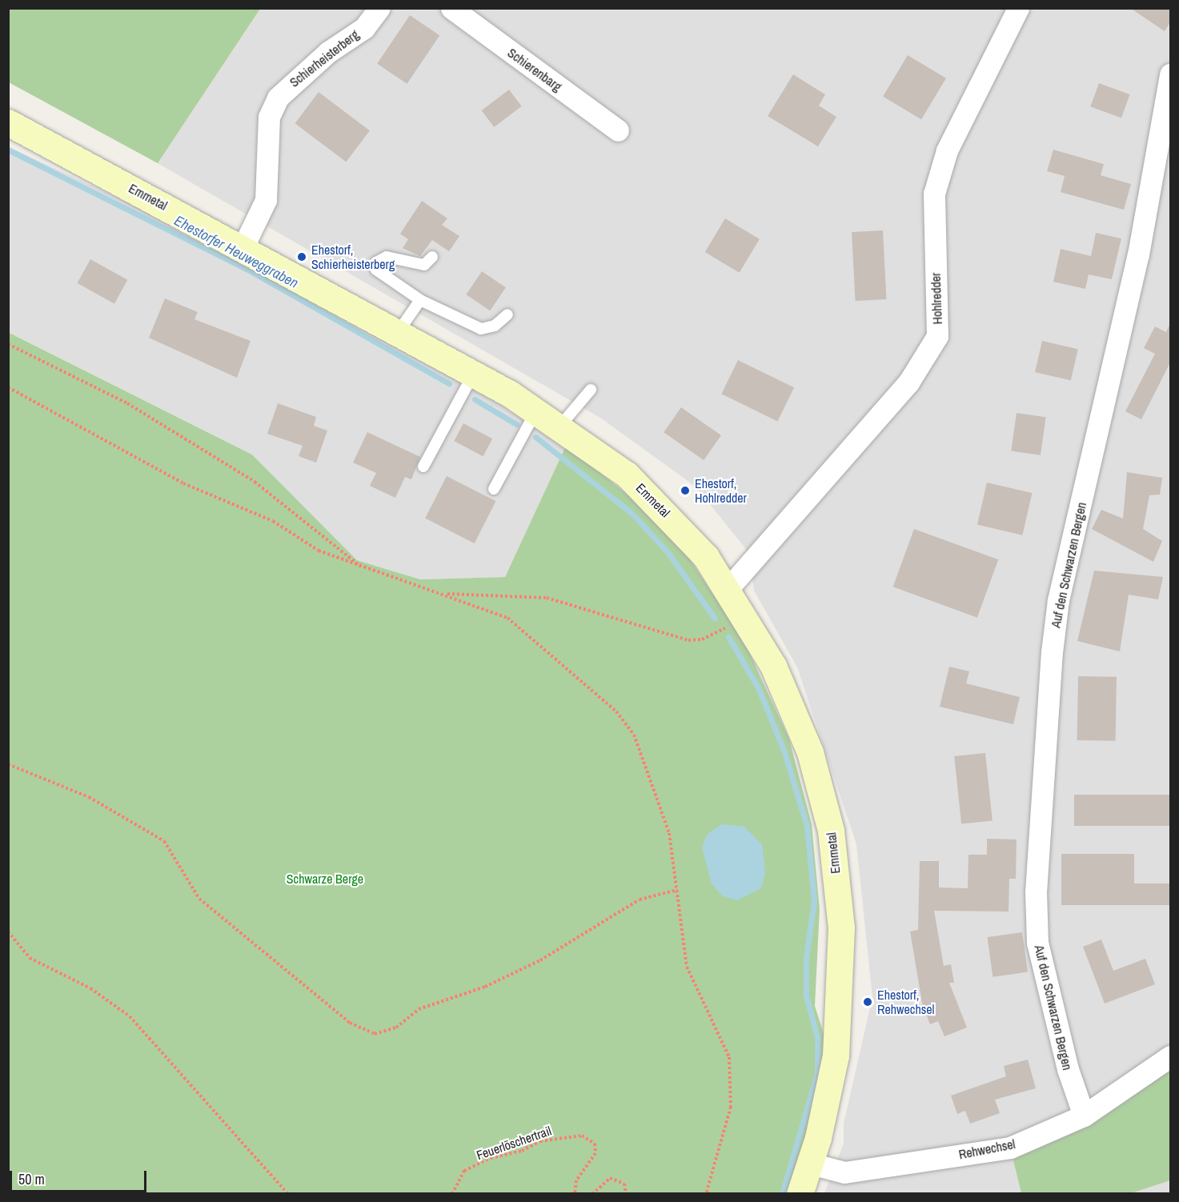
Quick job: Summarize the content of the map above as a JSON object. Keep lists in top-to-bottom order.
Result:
{
  "streets": {
    "main road": ["Emmetal"],
    "street": [
      "Schierheisterberg",
      "Schierenbarg",
      "Hohlredder",
      "Auf den Schwarzen Bergen",
      "Rehwechsel"
    ],
    "path": ["Feuerlöschertrail"]
  },
  "crossings": [
    ["Schierheisterberg", "Emmetal"],
    ["Emmetal", "Hohlredder"],
    ["Emmetal", "Rehwechsel"],
    ["Auf den Schwarzen Bergen", "Rehwechsel"]
  ],
  "water": ["Ehestorfer Heuweggraben"],
  "parks": ["Schwarze Berge"],
  "places": ["Ehestorf, Schierheisterberg", "Ehestorf, Hohlredder", "Ehestorf, Rehwechsel"],
  "scale_bar": "50 m"
}
